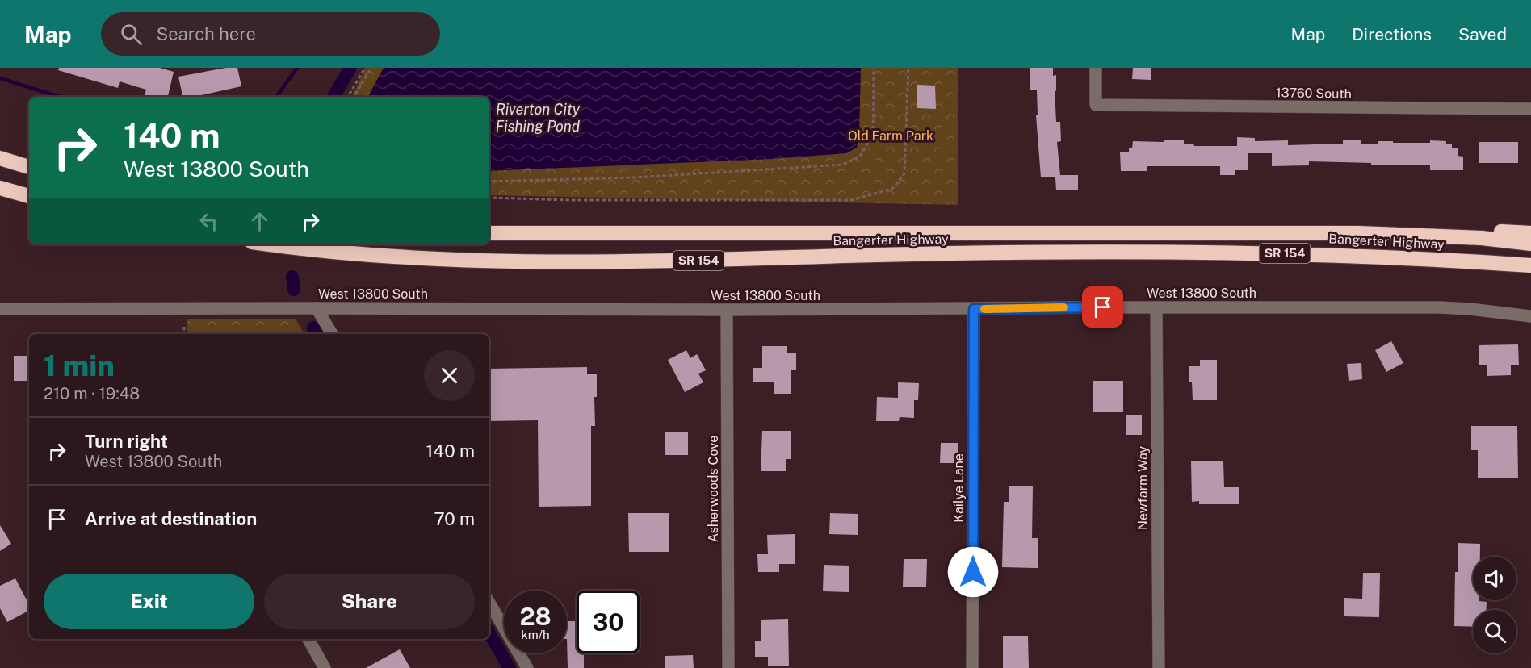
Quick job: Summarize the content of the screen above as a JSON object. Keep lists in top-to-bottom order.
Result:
{
  "streets": {
    "highway": ["Bangerter Highway", "SR 154"],
    "street": [
      "13760 South",
      "West 13800 South",
      "Kailye Lane",
      "Newfarm Way",
      "Asherwoods Cove"
    ]
  },
  "crossings": [
    ["West 13800 South", "Kailye Lane"],
    ["West 13800 South", "Newfarm Way"],
    ["West 13800 South", "Asherwoods Cove"]
  ],
  "water": ["Riverton City Fishing Pond"],
  "parks": ["Old Farm Park"],
  "page": {
    "header": "Map",
    "search": "Search here",
    "nav": ["Map", "Directions", "Saved"],
    "turn": ["140 m", "West 13800 South"],
    "heading": ["1 min", "210 m · 19:48"],
    "list": [
      {
        "name": "Turn right",
        "note": "West 13800 South",
        "value": "140 m"
      },
      {
        "name": "Arrive at destination",
        "value": "70 m"
      }
    ],
    "buttons": ["Exit", "Share"],
    "speed": "28 km/h",
    "limit": "30"
  }
}
